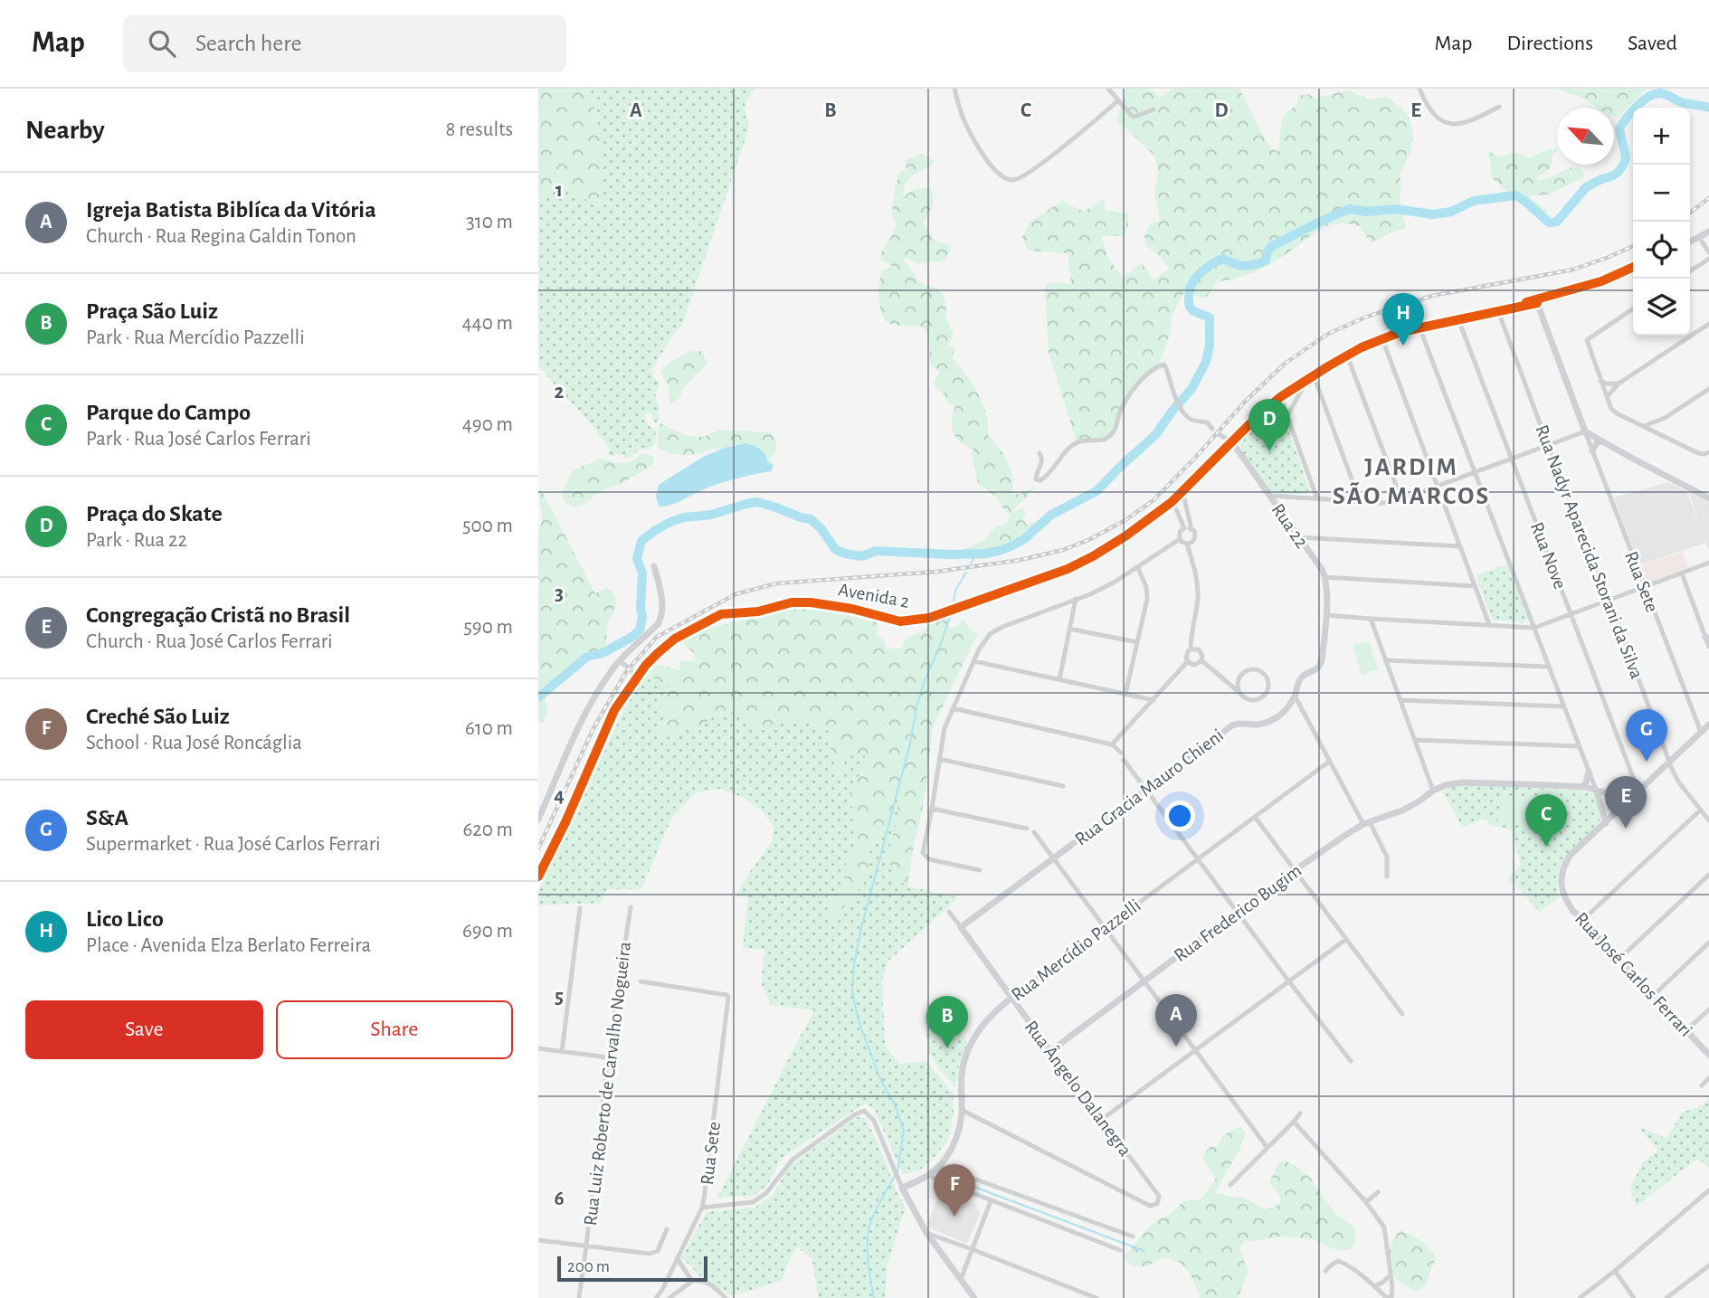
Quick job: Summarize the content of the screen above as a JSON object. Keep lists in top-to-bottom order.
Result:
{
  "streets": {
    "street": [
      "Rua 22",
      "Rua Nadyr Aparecida Storani da Silva",
      "Rua Nove",
      "Rua Sete",
      "Avenida 2",
      "Rua Gracia Mauro Chieni",
      "Rua Frederico Bugim",
      "Rua Mercídio Pazzelli",
      "Rua José Carlos Ferrari",
      "Rua Luiz Roberto de Carvalho Nogueira",
      "Rua Ângelo Dalanegra"
    ]
  },
  "crossings": [
    ["Rua 22", "Avenida 2"],
    ["Rua 22", "Rua Gracia Mauro Chieni"],
    ["Rua Nadyr Aparecida Storani da Silva", "Avenida 2"],
    ["Rua Nadyr Aparecida Storani da Silva", "Rua José Carlos Ferrari"],
    ["Rua Nove", "Avenida 2"],
    ["Rua Nove", "Rua José Carlos Ferrari"],
    ["Rua Sete", "Rua José Carlos Ferrari"],
    ["Rua Gracia Mauro Chieni", "Rua Ângelo Dalanegra"],
    ["Rua Frederico Bugim", "Rua José Carlos Ferrari"],
    ["Rua Frederico Bugim", "Rua Ângelo Dalanegra"],
    ["Rua Mercídio Pazzelli", "Rua Ângelo Dalanegra"]
  ],
  "districts": ["JARDIM SÃO MARCOS"],
  "scale_bar": "200 m",
  "north": "top left",
  "page": {
    "header": "Map",
    "search": "Search here",
    "nav": ["Map", "Directions", "Saved"],
    "heading": ["Nearby", "8 results"],
    "map_buttons": ["+", "−"],
    "list": [
      {
        "mark": "A",
        "name": "Igreja Batista Biblíca da Vitória",
        "note": "Church · Rua Regina Galdin Tonon",
        "value": "310 m"
      },
      {
        "mark": "B",
        "name": "Praça São Luiz",
        "note": "Park · Rua Mercídio Pazzelli",
        "value": "440 m"
      },
      {
        "mark": "C",
        "name": "Parque do Campo",
        "note": "Park · Rua José Carlos Ferrari",
        "value": "490 m"
      },
      {
        "mark": "D",
        "name": "Praça do Skate",
        "note": "Park · Rua 22",
        "value": "500 m"
      },
      {
        "mark": "E",
        "name": "Congregação Cristã no Brasil",
        "note": "Church · Rua José Carlos Ferrari",
        "value": "590 m"
      },
      {
        "mark": "F",
        "name": "Creché São Luiz",
        "note": "School · Rua José Roncáglia",
        "value": "610 m"
      },
      {
        "mark": "G",
        "name": "S&A",
        "note": "Supermarket · Rua José Carlos Ferrari",
        "value": "620 m"
      },
      {
        "mark": "H",
        "name": "Lico Lico",
        "note": "Place · Avenida Elza Berlato Ferreira",
        "value": "690 m"
      }
    ],
    "pins": [
      "H",
      "D",
      "G",
      "E",
      "C",
      "A",
      "B",
      "F"
    ],
    "buttons": ["Save", "Share"],
    "scale": "200 m"
  },
  "grid": {
    "columns": [
      "A",
      "B",
      "C",
      "D",
      "E"
    ],
    "rows": [
      "1",
      "2",
      "3",
      "4",
      "5",
      "6"
    ]
  }
}
